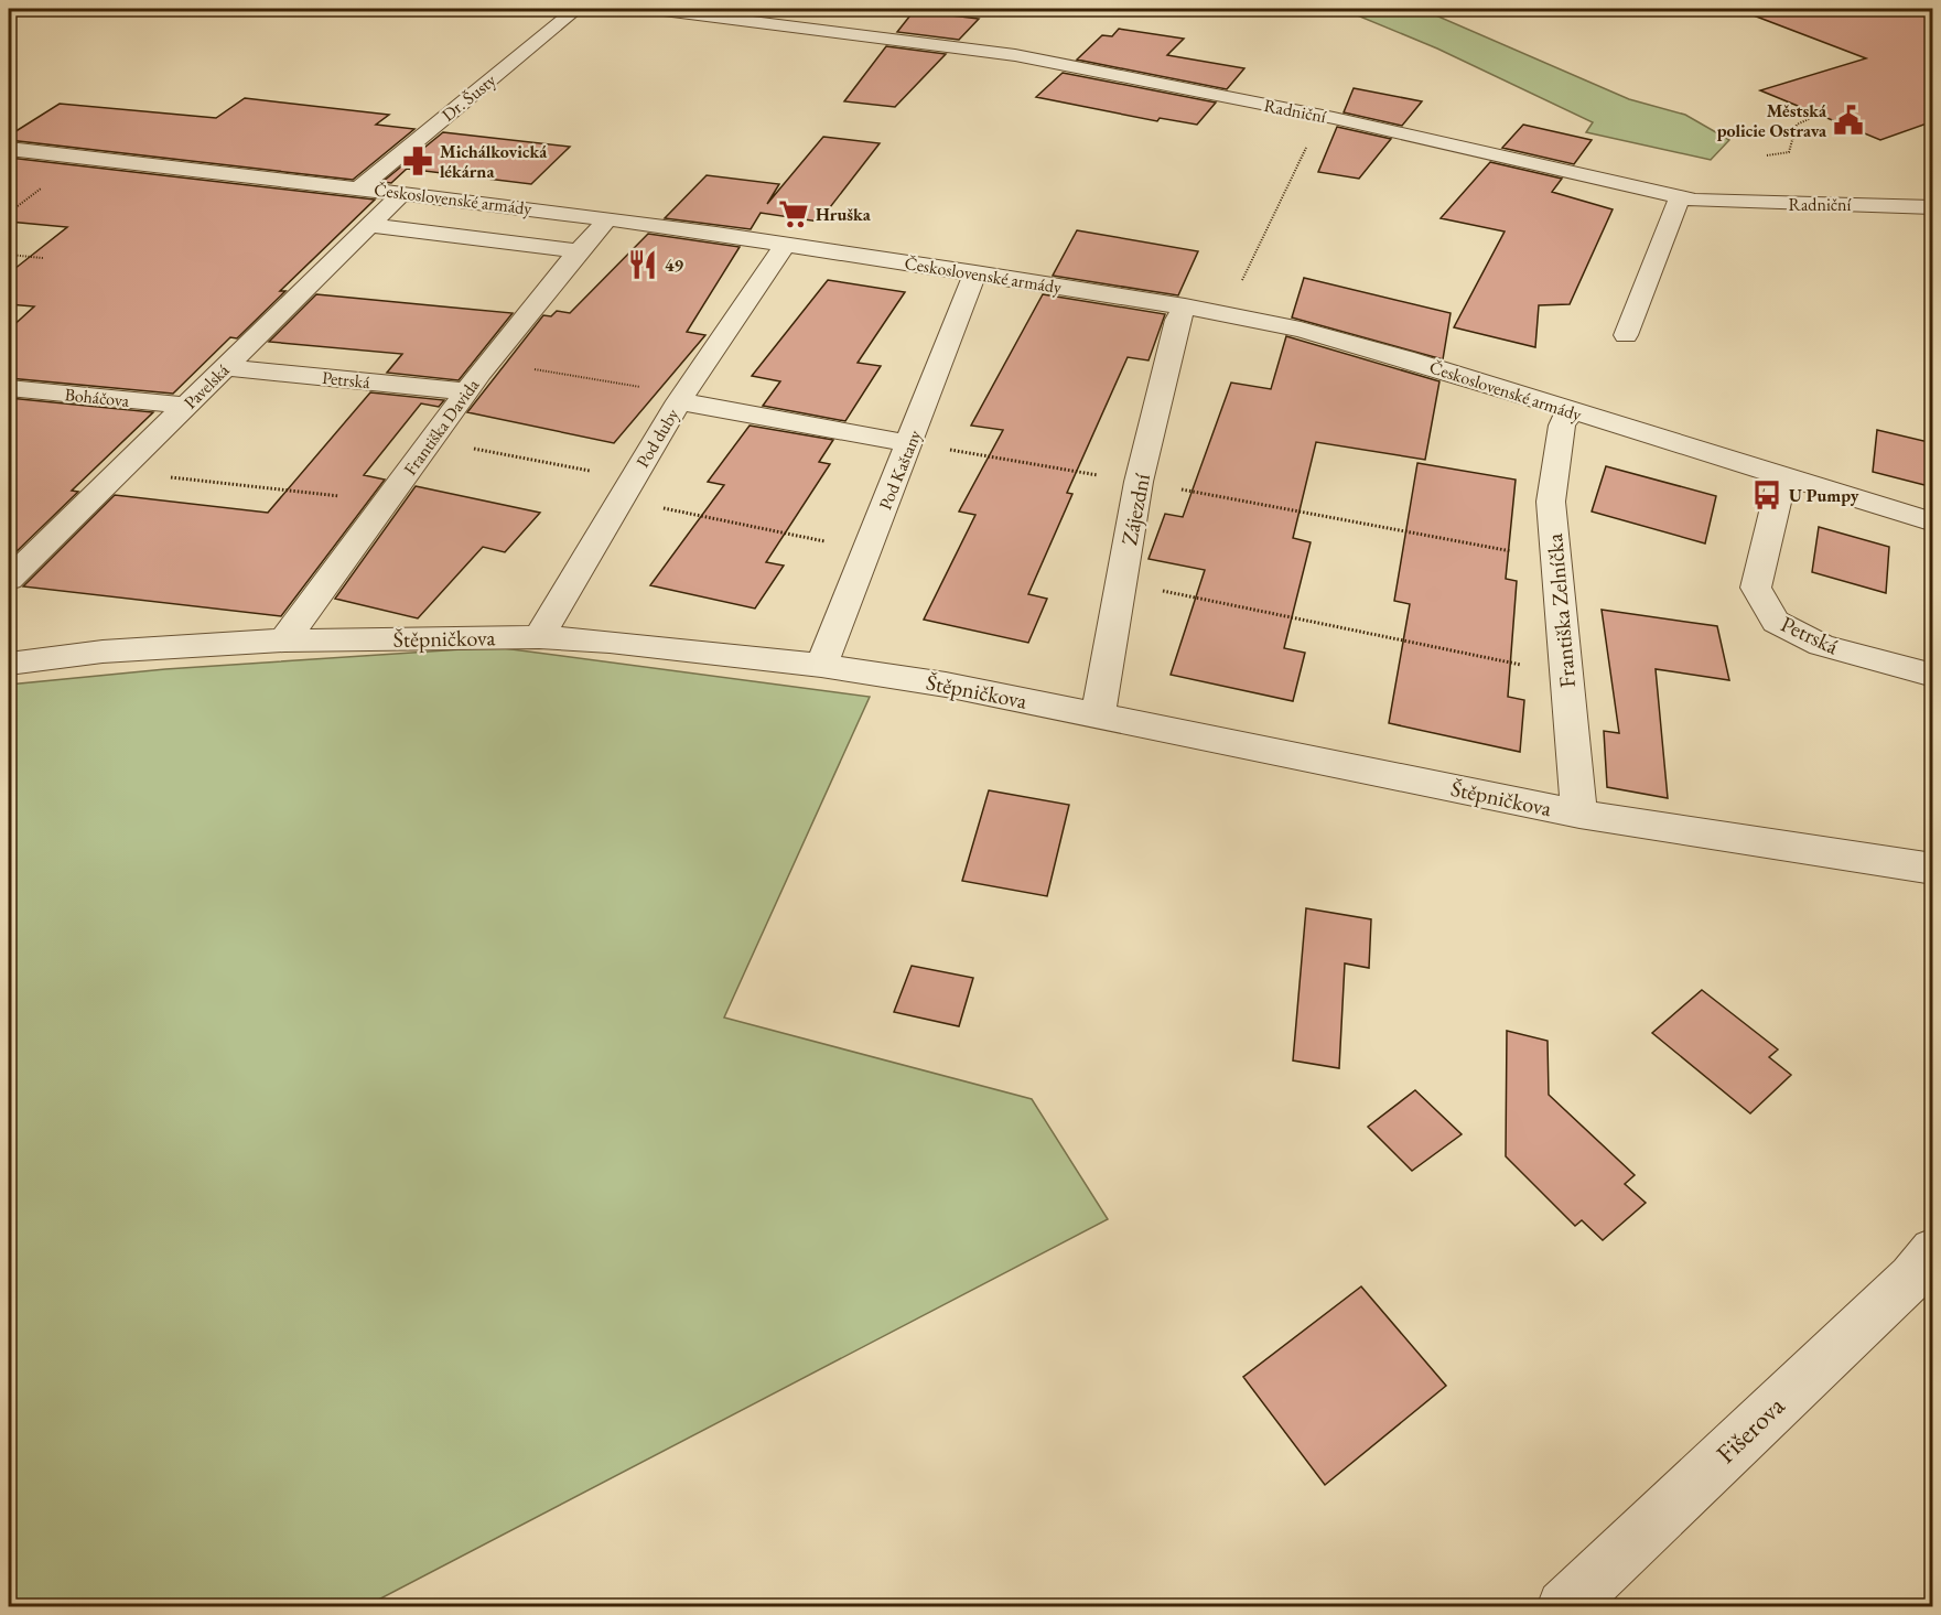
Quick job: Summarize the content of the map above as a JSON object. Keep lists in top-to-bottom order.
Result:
{
  "streets": {
    "street": [
      "Dr. Šusty",
      "Radniční",
      "Československé armády",
      "Petrská",
      "Pavelská",
      "Boháčova",
      "Františka Davida",
      "Pod duby",
      "Pod Kaštany",
      "Zájezdní",
      "Františka Zelníčka",
      "Štěpničkova",
      "Fišerova"
    ]
  },
  "crossings": [
    ["Dr. Šusty", "Československé armády"],
    ["Československé armády", "Petrská"],
    ["Československé armády", "Pavelská"],
    ["Československé armády", "Františka Davida"],
    ["Československé armády", "Pod duby"],
    ["Československé armády", "Pod Kaštany"],
    ["Československé armády", "Zájezdní"],
    ["Československé armády", "Františka Zelníčka"],
    ["Petrská", "Pavelská"],
    ["Petrská", "Františka Davida"],
    ["Pavelská", "Boháčova"],
    ["Františka Davida", "Štěpničkova"],
    ["Pod duby", "Štěpničkova"],
    ["Pod Kaštany", "Štěpničkova"],
    ["Zájezdní", "Štěpničkova"],
    ["Františka Zelníčka", "Štěpničkova"]
  ],
  "places": {
    "public building": ["Městská policie Ostrava"],
    "pharmacy": ["Michálkovická lékárna"],
    "supermarket": ["Hruška"],
    "restaurant": ["49"],
    "bus stop": ["U Pumpy"]
  }
}
